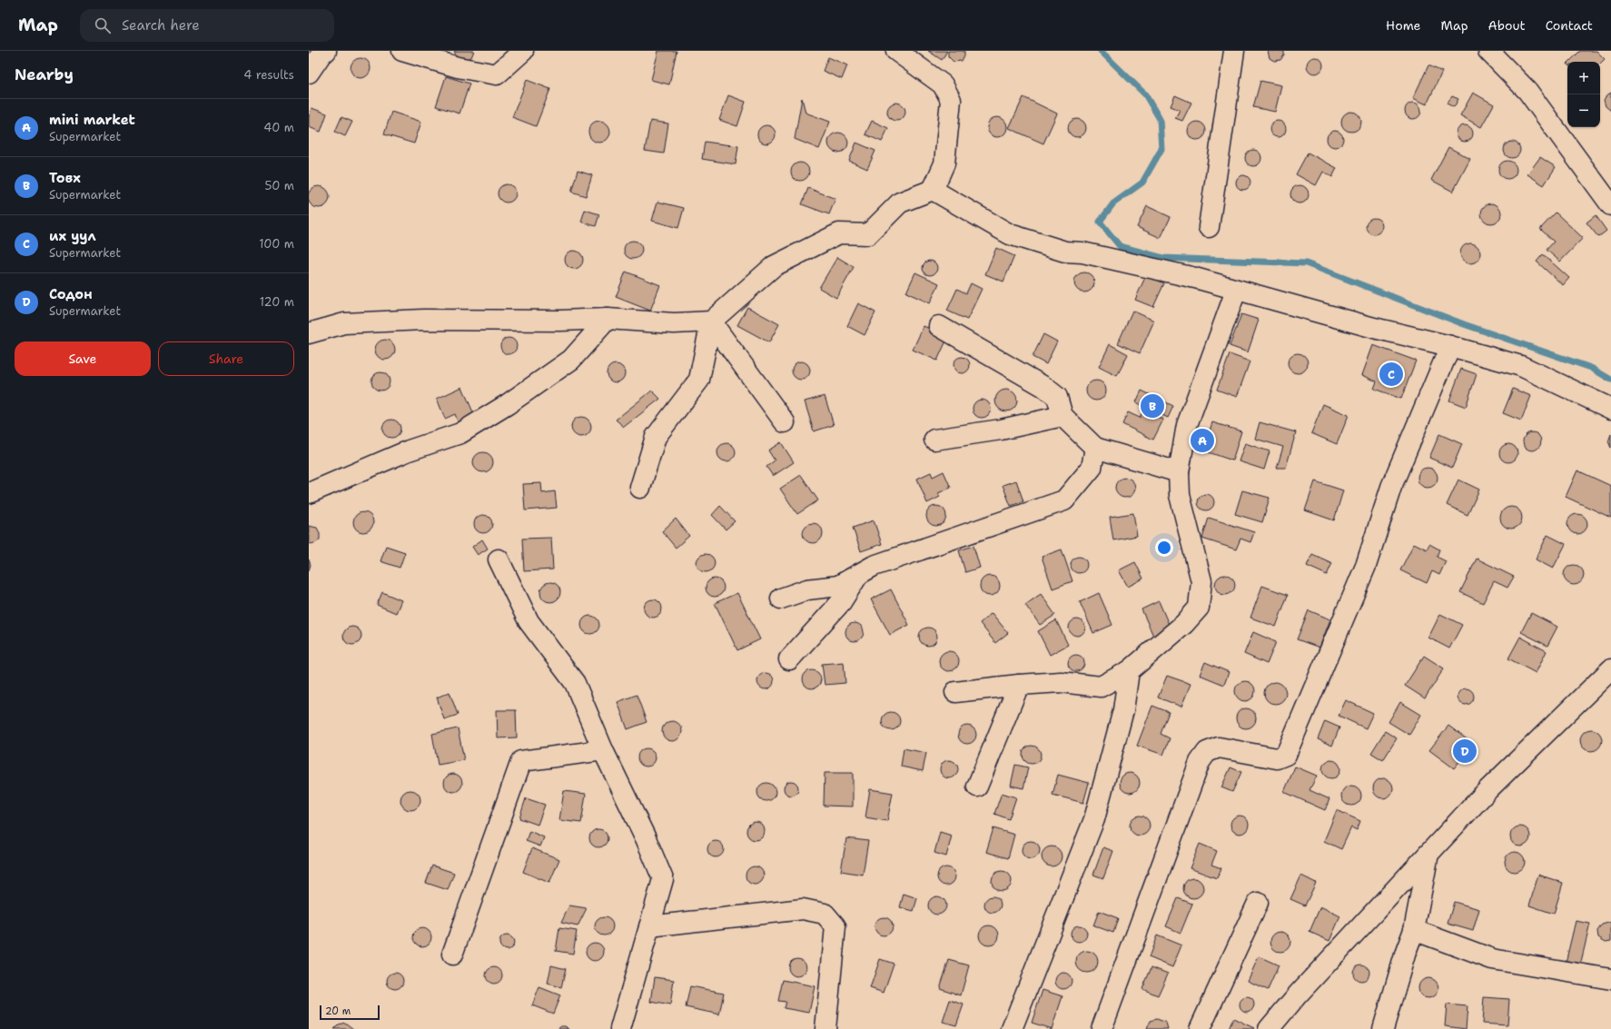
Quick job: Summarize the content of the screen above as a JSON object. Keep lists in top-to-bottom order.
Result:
{
  "scale_bar": "20 m",
  "page": {
    "header": "Map",
    "search": "Search here",
    "nav": [
      "Home",
      "Map",
      "About",
      "Contact"
    ],
    "heading": ["Nearby", "4 results"],
    "map_buttons": ["+", "−"],
    "list": [
      {
        "mark": "A",
        "name": "mini market",
        "note": "Supermarket",
        "value": "40 m"
      },
      {
        "mark": "B",
        "name": "Товх",
        "note": "Supermarket",
        "value": "50 m"
      },
      {
        "mark": "C",
        "name": "их уул",
        "note": "Supermarket",
        "value": "100 m"
      },
      {
        "mark": "D",
        "name": "Содон",
        "note": "Supermarket",
        "value": "120 m"
      }
    ],
    "buttons": ["Save", "Share"],
    "pins": [
      "C",
      "B",
      "A",
      "D"
    ],
    "scale": "20 m"
  }
}
